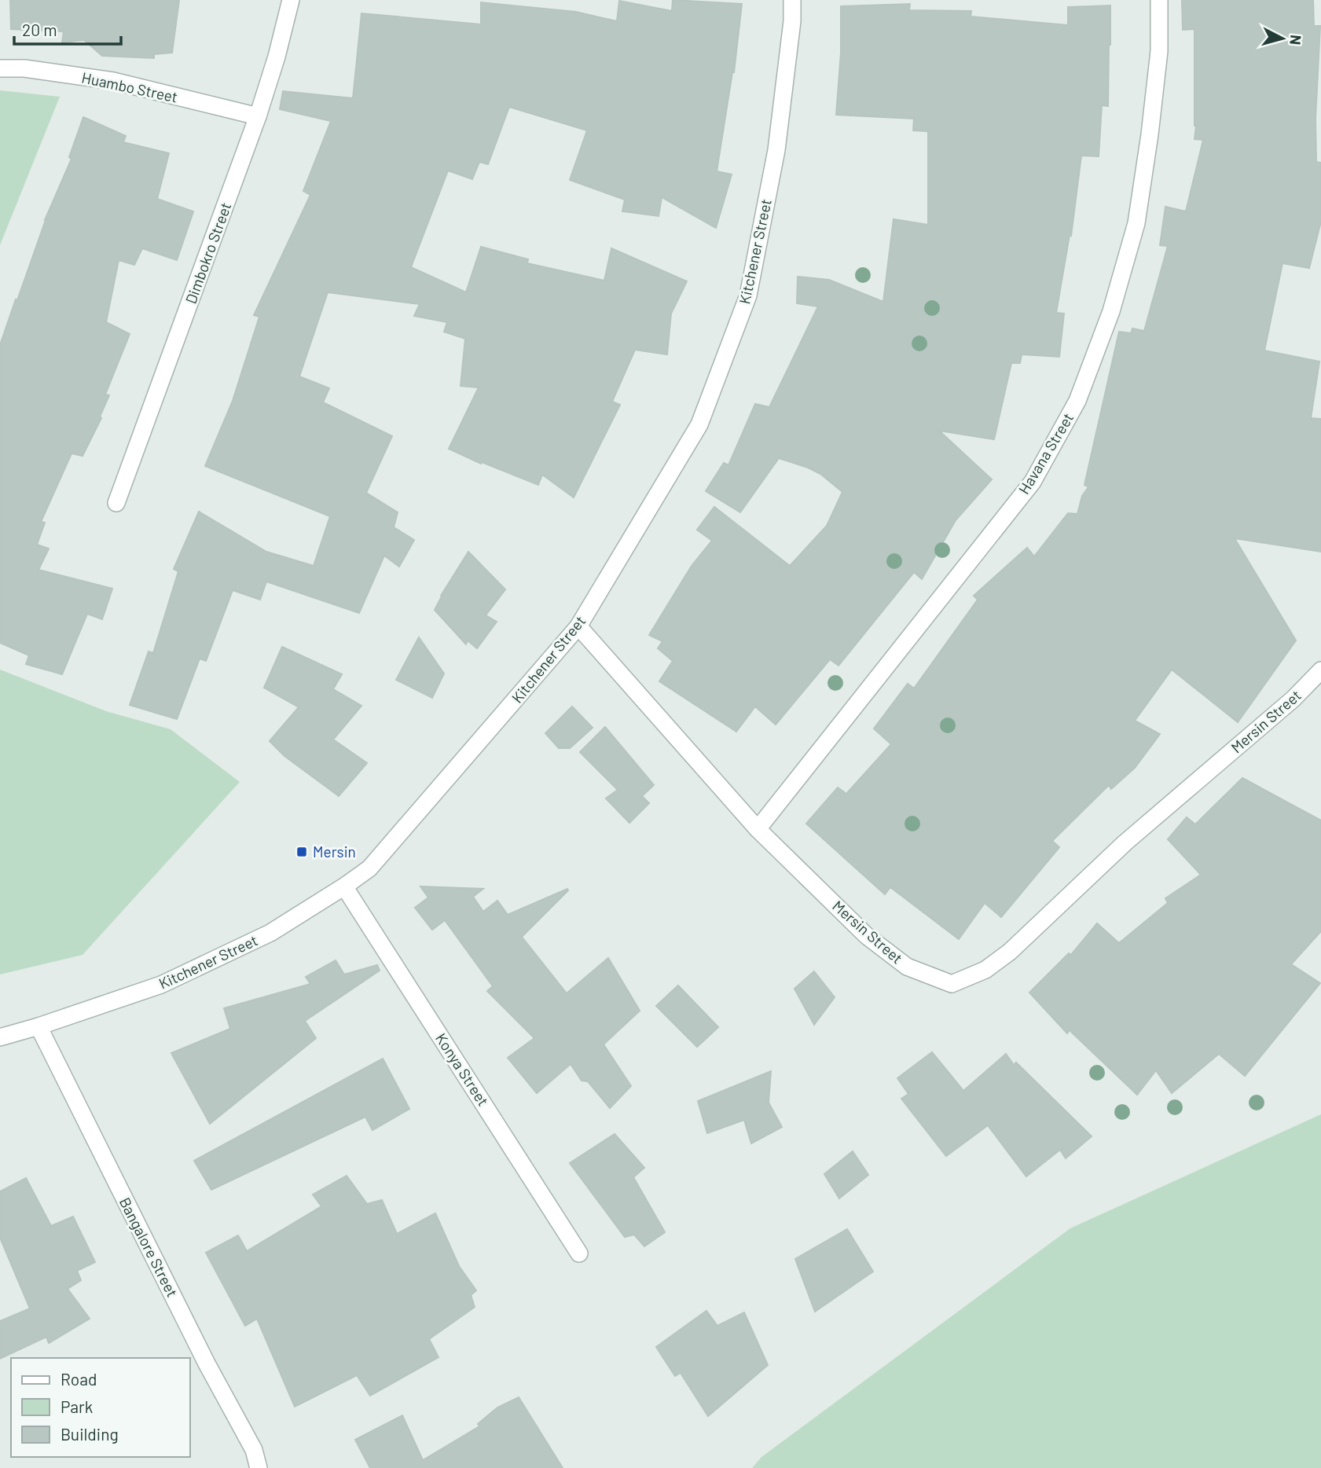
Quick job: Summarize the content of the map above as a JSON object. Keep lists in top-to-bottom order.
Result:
{
  "streets": {
    "street": [
      "Huambo Street",
      "Kitchener Street",
      "Dimbokro Street",
      "Havana Street",
      "Mersin Street",
      "Konya Street",
      "Bangalore Street"
    ]
  },
  "crossings": [
    ["Huambo Street", "Dimbokro Street"],
    ["Kitchener Street", "Mersin Street"],
    ["Kitchener Street", "Konya Street"],
    ["Kitchener Street", "Bangalore Street"],
    ["Havana Street", "Mersin Street"]
  ],
  "places": {
    "transit": ["Mersin"]
  },
  "legend": ["Road", "Park", "Building"],
  "scale_bar": "20 m",
  "north": "right"
}
